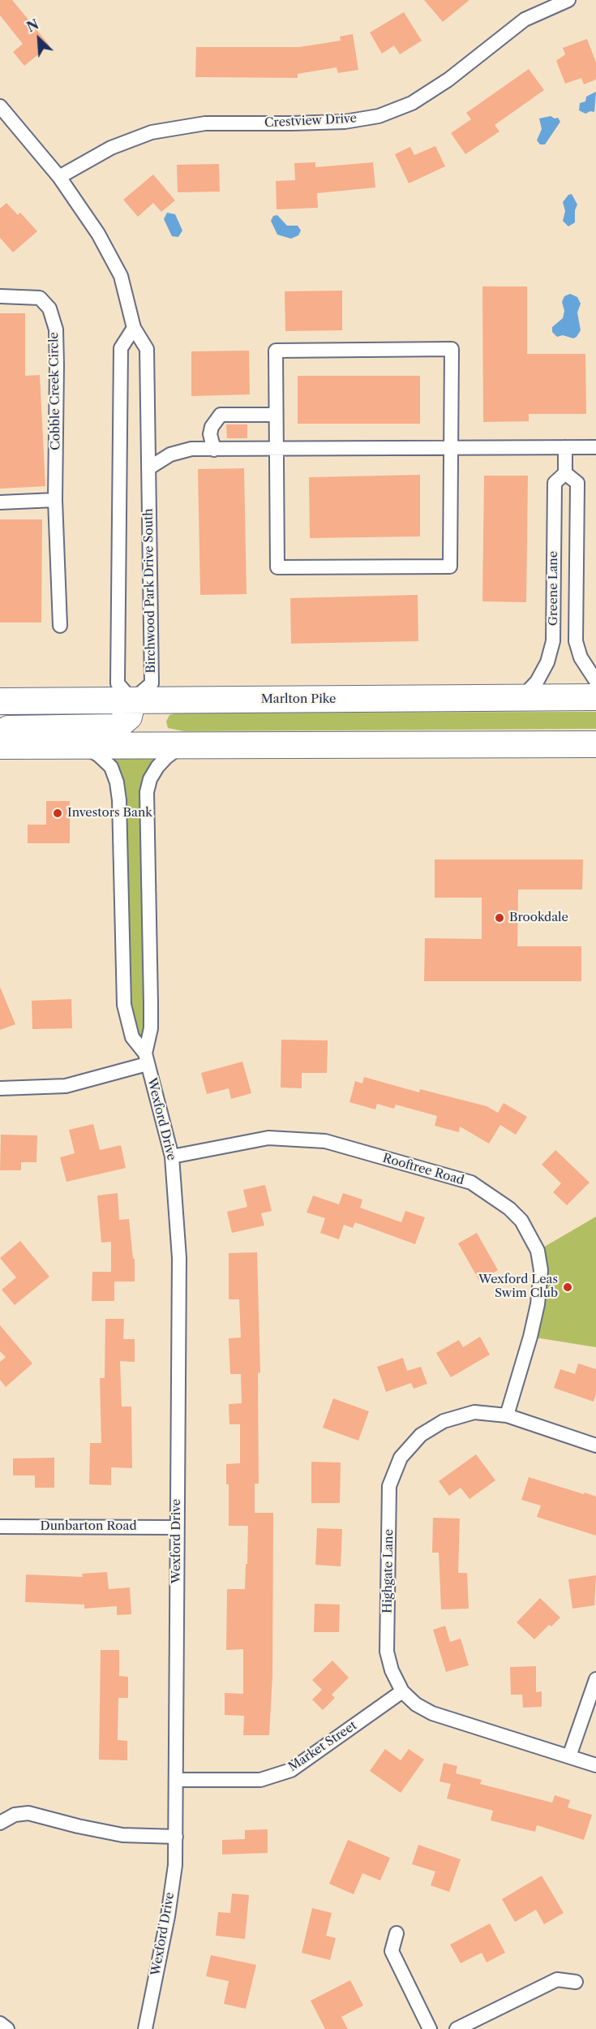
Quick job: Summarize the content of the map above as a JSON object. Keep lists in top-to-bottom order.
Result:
{
  "streets": {
    "highway": ["Marlton Pike"],
    "street": [
      "Crestview Drive",
      "Cobble Creek Circle",
      "Greene Lane",
      "Birchwood Park Drive South",
      "Wexford Drive",
      "Rooftree Road",
      "Dunbarton Road",
      "Highgate Lane",
      "Market Street"
    ]
  },
  "crossings": [
    ["Crestview Drive", "Birchwood Park Drive South"],
    ["Greene Lane", "Marlton Pike"],
    ["Birchwood Park Drive South", "Marlton Pike"],
    ["Wexford Drive", "Rooftree Road"],
    ["Wexford Drive", "Dunbarton Road"],
    ["Wexford Drive", "Market Street"],
    ["Rooftree Road", "Highgate Lane"],
    ["Highgate Lane", "Market Street"]
  ],
  "places": ["Investors Bank", "Brookdale", "Wexford Leas Swim Club"],
  "north": "top left"
}
